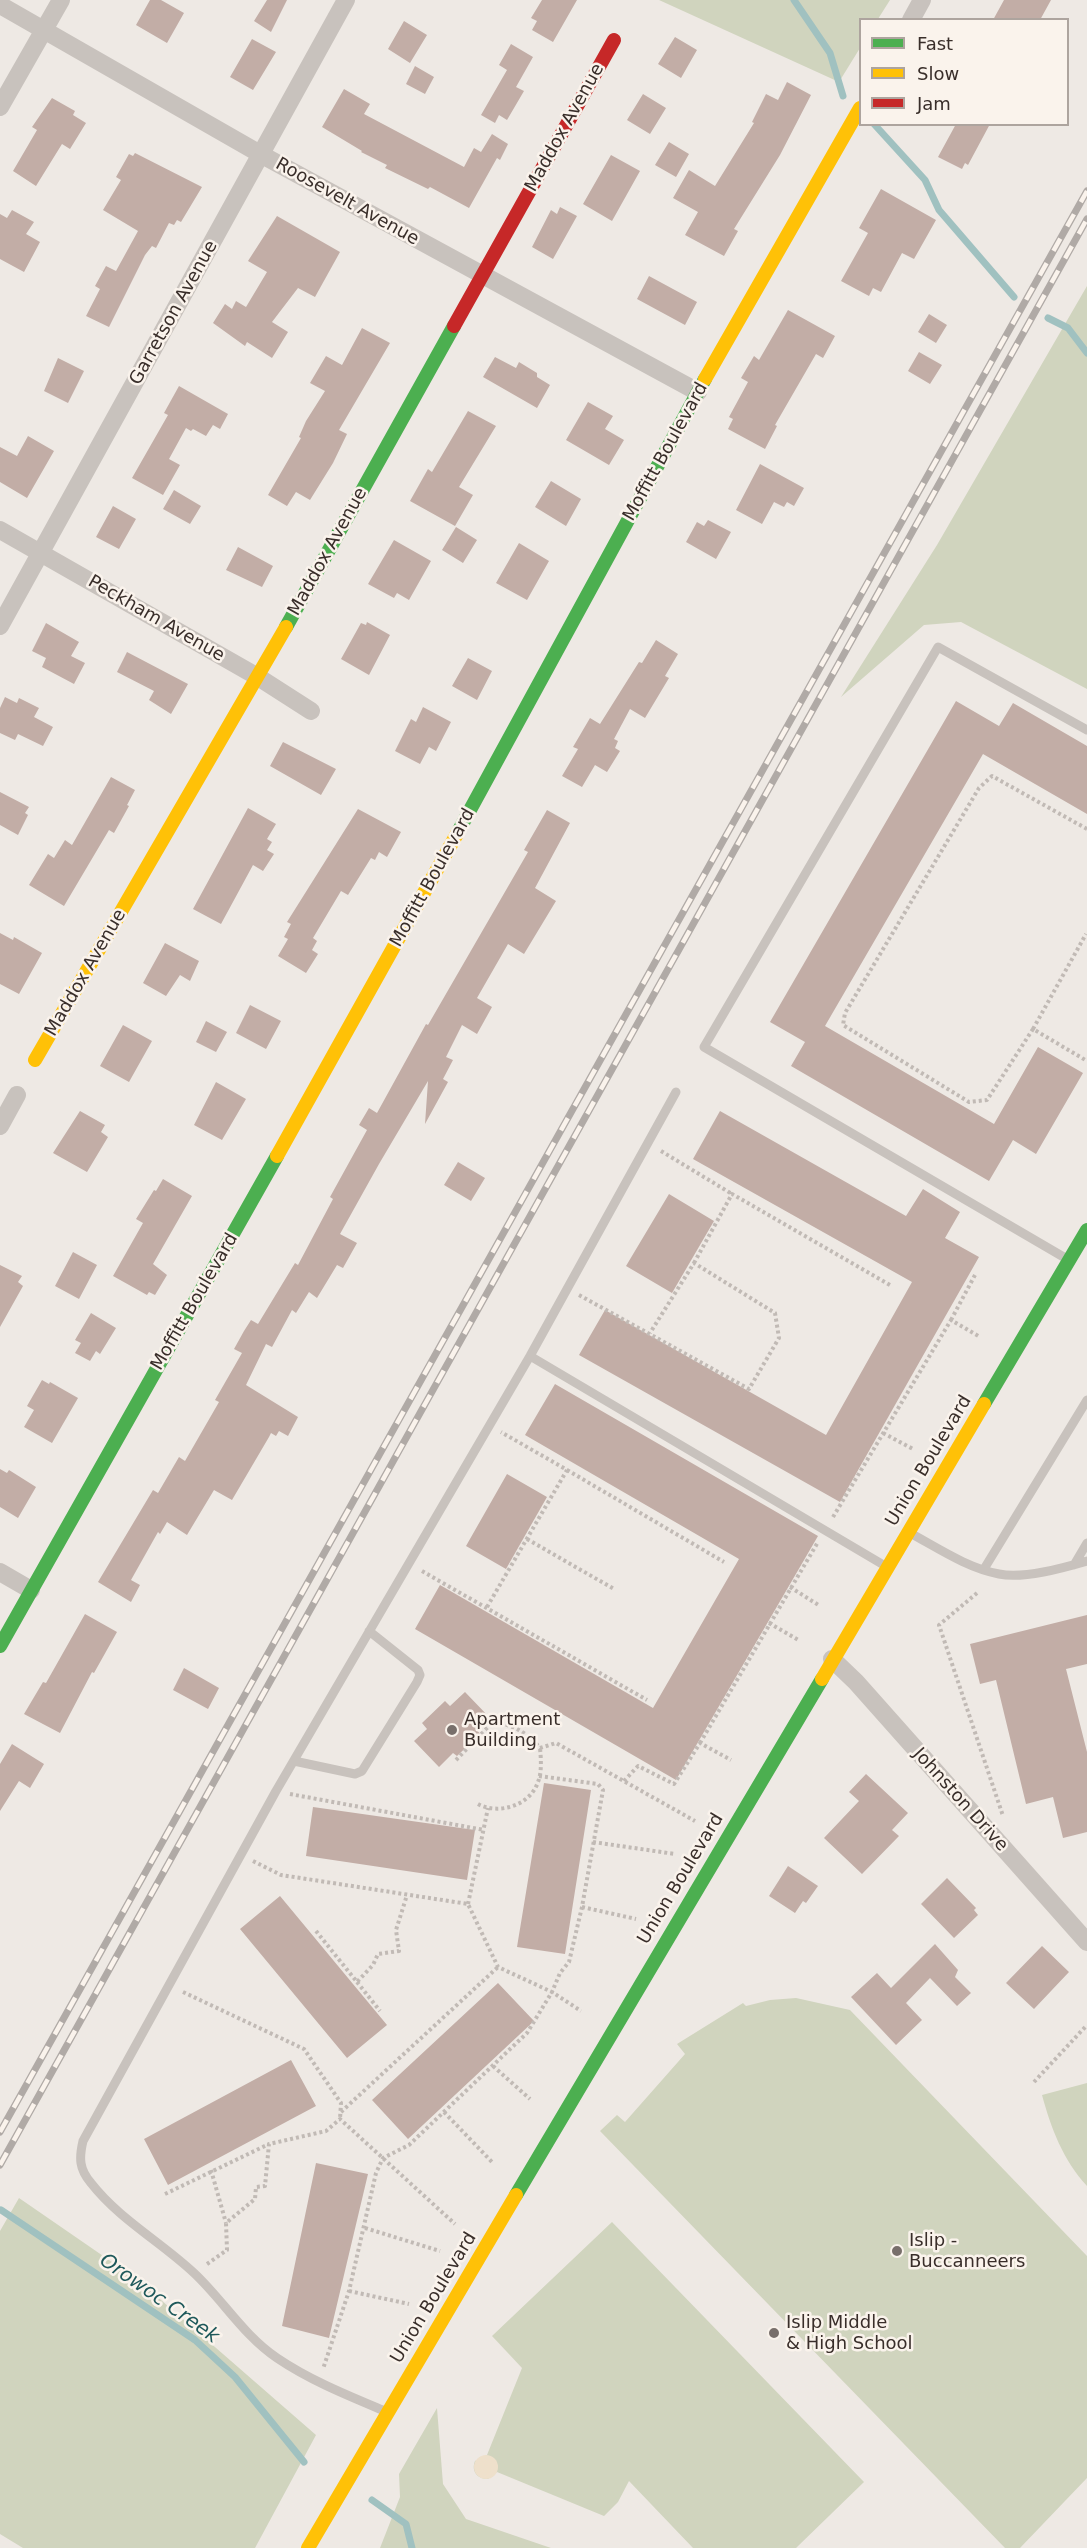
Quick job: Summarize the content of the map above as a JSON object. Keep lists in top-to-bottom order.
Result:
{
  "streets": {
    "street": [
      "Maddox Avenue",
      "Roosevelt Avenue",
      "Garretson Avenue",
      "Moffitt Boulevard",
      "Peckham Avenue",
      "Union Boulevard",
      "Johnston Drive"
    ]
  },
  "crossings": [
    ["Maddox Avenue", "Roosevelt Avenue"],
    ["Maddox Avenue", "Peckham Avenue"],
    ["Roosevelt Avenue", "Garretson Avenue"],
    ["Roosevelt Avenue", "Moffitt Boulevard"],
    ["Garretson Avenue", "Peckham Avenue"],
    ["Union Boulevard", "Johnston Drive"]
  ],
  "water": ["Orowoc Creek"],
  "places": ["Apartment Building", "Islip - Buccanneers", "Islip Middle & High School"],
  "legend": ["Fast", "Slow", "Jam"]
}
